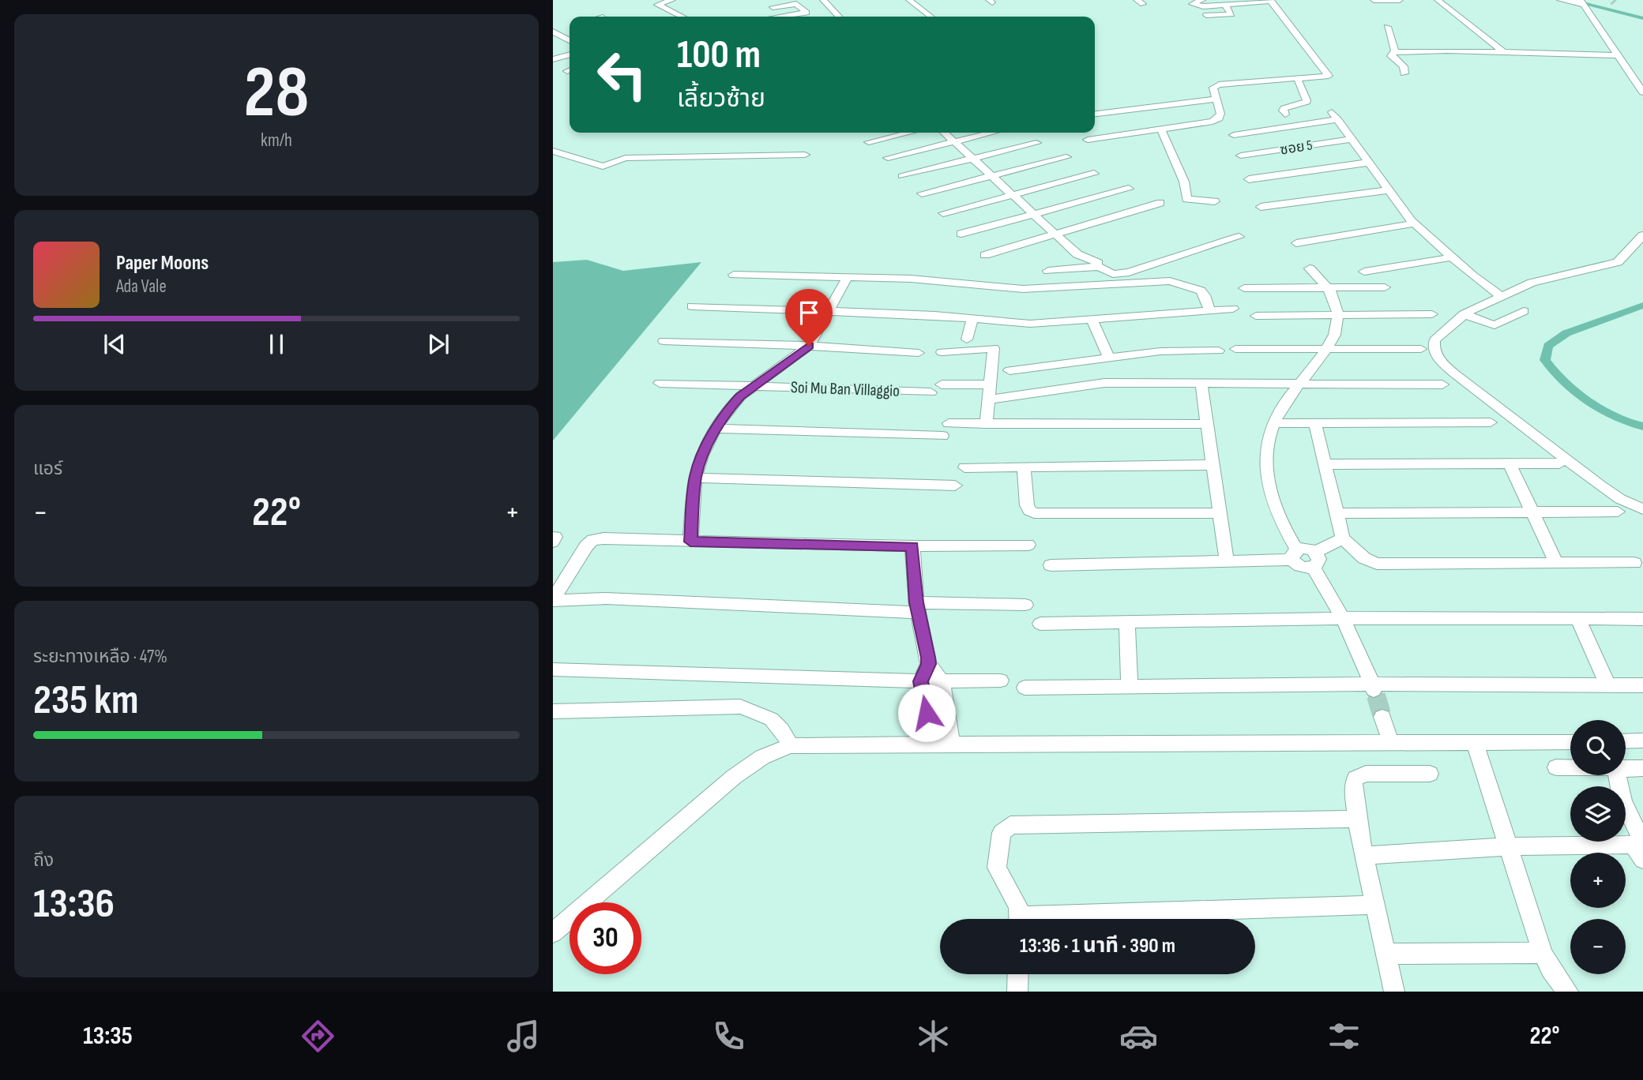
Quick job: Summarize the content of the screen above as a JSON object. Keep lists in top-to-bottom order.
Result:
{
  "streets": {
    "street": ["ซอย 5", "Soi Mu Ban Villaggio"]
  },
  "page": {
    "tile": [
      ["28", "km/h"],
      "แอร์",
      ["ระยะทางเหลือ · 47%", "235 km"],
      ["ถึง", "13:36"]
    ],
    "turn": ["100 m", "เลี้ยวซ้าย"],
    "song": ["Paper Moons", "Ada Vale"],
    "heat": ["−", "22°", "+"],
    "map_buttons": ["+", "−"],
    "limit": "30",
    "trip": "13:36 · 1 นาที · 390 m",
    "tabs": ["13:35", "22°"]
  }
}
